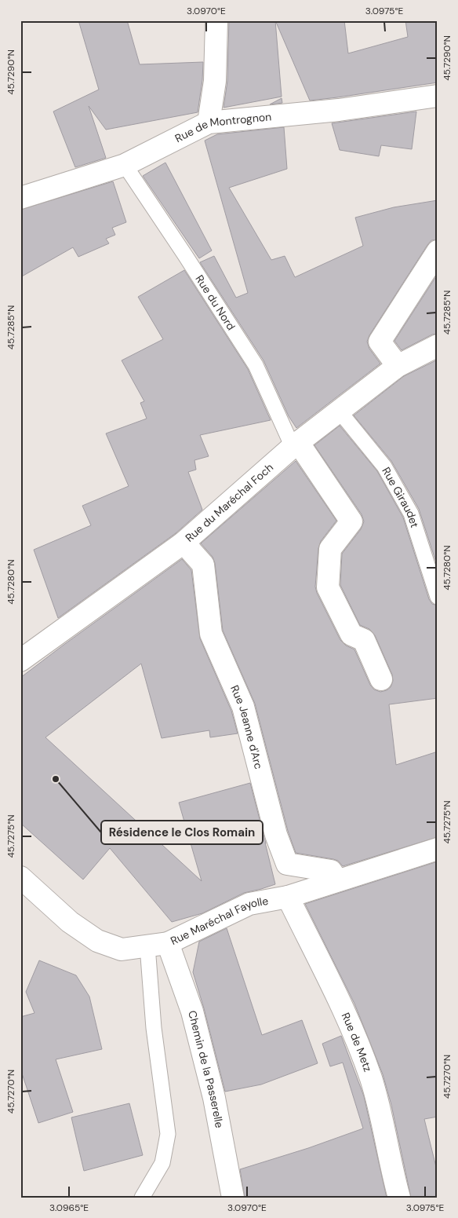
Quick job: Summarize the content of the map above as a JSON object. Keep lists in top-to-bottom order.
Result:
{
  "streets": {
    "street": [
      "Rue de Montrognon",
      "Rue du Maréchal Foch",
      "Rue Jeanne d'Arc",
      "Rue Maréchal Fayolle",
      "Rue de Metz",
      "Chemin de la Passerelle"
    ],
    "lane": ["Rue du Nord", "Rue Giraudet"]
  },
  "crossings": [
    ["Rue de Montrognon", "Rue du Nord"],
    ["Rue du Nord", "Rue du Maréchal Foch"],
    ["Rue Giraudet", "Rue du Maréchal Foch"],
    ["Rue du Maréchal Foch", "Rue Jeanne d'Arc"],
    ["Rue Jeanne d'Arc", "Rue Maréchal Fayolle"],
    ["Rue Maréchal Fayolle", "Rue de Metz"],
    ["Rue Maréchal Fayolle", "Chemin de la Passerelle"]
  ],
  "places": ["Résidence le Clos Romain"],
  "coordinates": [
    "3.0970°E",
    "3.0975°E",
    "45.7290°N",
    "45.7285°N",
    "45.7280°N",
    "45.7275°N",
    "45.7270°N",
    "3.0965°E"
  ]
}
